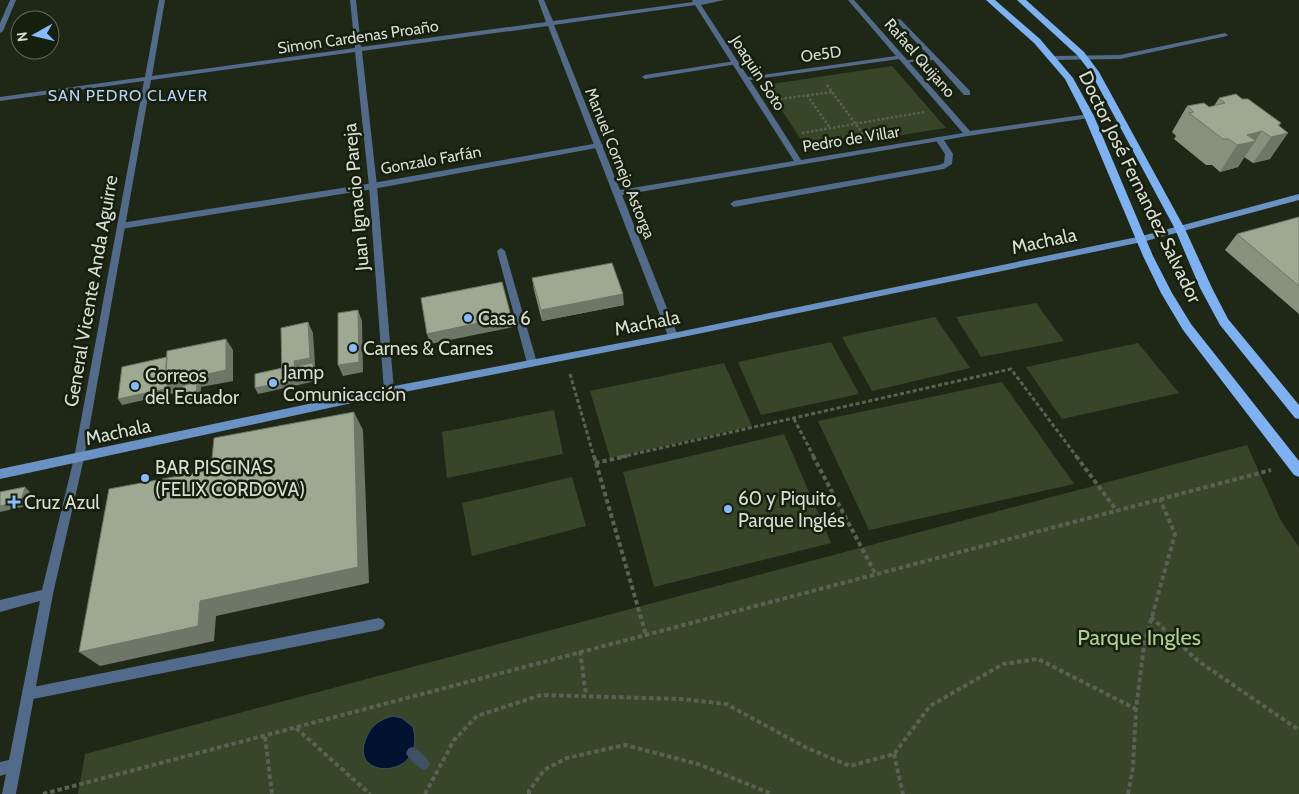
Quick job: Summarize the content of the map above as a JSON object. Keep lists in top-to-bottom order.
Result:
{
  "streets": {
    "main road": ["Doctor José Fernandez Salvador", "Machala"],
    "street": [
      "Simon Cardenas Proaño",
      "Oe5D",
      "Rafael Quijano",
      "Joaquin Soto",
      "Pedro de Villar",
      "Gonzalo Farfán",
      "Manuel Cornejo Astorga",
      "Juan Ignacio Pareja",
      "General Vicente Anda Aguirre"
    ]
  },
  "crossings": [
    ["Simon Cardenas Proaño", "Joaquin Soto"],
    ["Simon Cardenas Proaño", "Manuel Cornejo Astorga"],
    ["Simon Cardenas Proaño", "Juan Ignacio Pareja"],
    ["Simon Cardenas Proaño", "General Vicente Anda Aguirre"],
    ["Oe5D", "Rafael Quijano"],
    ["Oe5D", "Joaquin Soto"],
    ["Rafael Quijano", "Pedro de Villar"],
    ["Joaquin Soto", "Pedro de Villar"],
    ["Pedro de Villar", "Manuel Cornejo Astorga"],
    ["Pedro de Villar", "Doctor José Fernandez Salvador"],
    ["Gonzalo Farfán", "Manuel Cornejo Astorga"],
    ["Gonzalo Farfán", "Juan Ignacio Pareja"],
    ["Gonzalo Farfán", "General Vicente Anda Aguirre"],
    ["Manuel Cornejo Astorga", "Machala"],
    ["Doctor José Fernandez Salvador", "Machala"],
    ["Juan Ignacio Pareja", "Machala"],
    ["Machala", "General Vicente Anda Aguirre"]
  ],
  "districts": ["SAN PEDRO CLAVER"],
  "parks": ["Parque Ingles"],
  "places": {
    "other": [
      "Casa 6",
      "Carnes & Carnes",
      "Jamp Comunicacción",
      "Correos del Ecuador",
      "BAR PISCINAS (FELIX CORDOVA)",
      "60 y Piquito Parque Inglés"
    ],
    "health": ["Cruz Azul"]
  },
  "north": "left"
}
